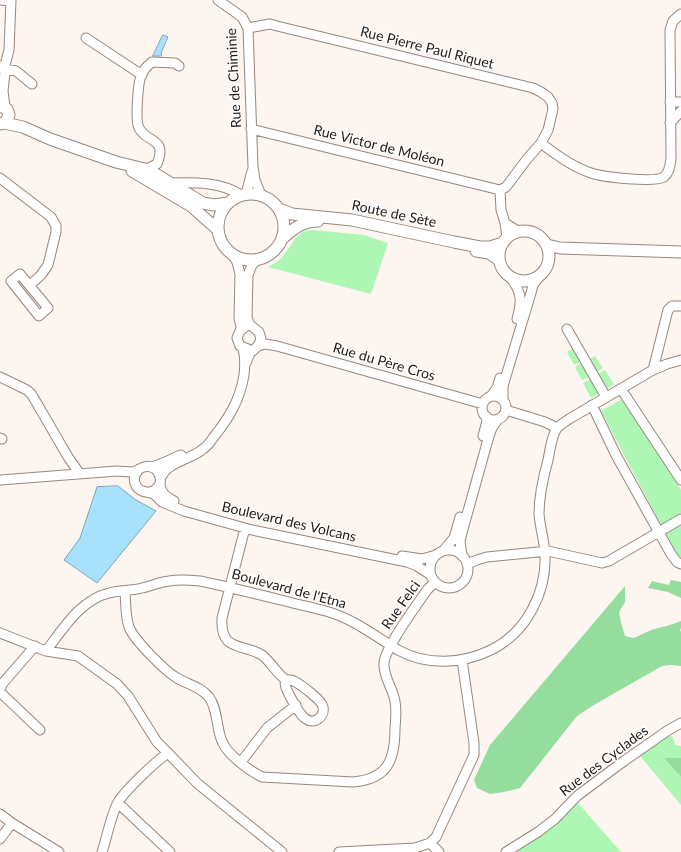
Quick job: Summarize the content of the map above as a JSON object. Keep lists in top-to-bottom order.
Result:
{
  "streets": {
    "main road": ["Route de Sète"],
    "street": [
      "Rue Pierre Paul Riquet",
      "Rue de Chiminie",
      "Rue Victor de Moléon",
      "Rue du Père Cros",
      "Boulevard des Volcans",
      "Boulevard de l'Etna",
      "Rue Felci",
      "Rue des Cyclades"
    ]
  },
  "crossings": [
    ["Rue Pierre Paul Riquet", "Rue de Chiminie"],
    ["Rue de Chiminie", "Rue Victor de Moléon"],
    ["Rue de Chiminie", "Route de Sète"],
    ["Boulevard des Volcans", "Rue Felci"],
    ["Boulevard de l'Etna", "Rue Felci"]
  ]
}
